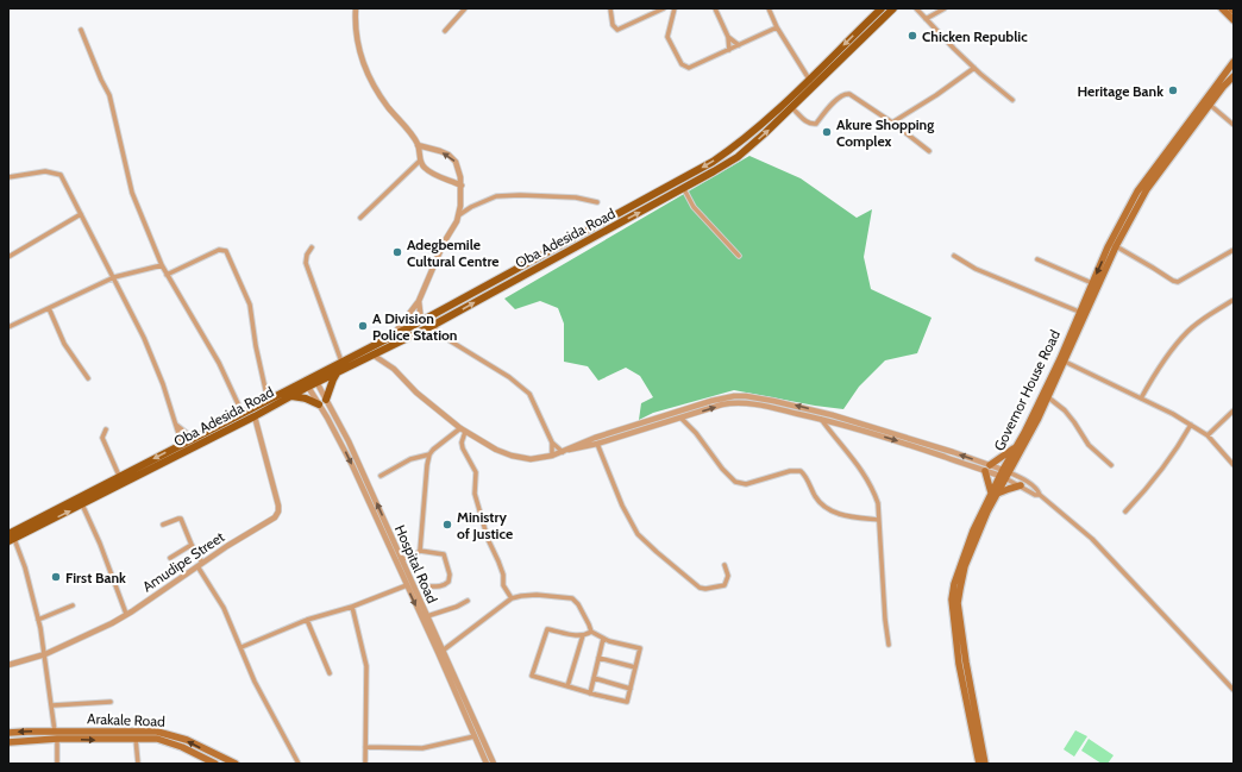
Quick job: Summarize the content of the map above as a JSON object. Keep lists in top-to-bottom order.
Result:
{
  "streets": {
    "main road": ["Oba Adesida Road", "Governor House Road", "Arakale Road"],
    "street": ["Amudipe Street", "Hospital Road"]
  },
  "crossings": [
    ["Oba Adesida Road", "Amudipe Street"],
    ["Oba Adesida Road", "Hospital Road"]
  ],
  "places": [
    "Chicken Republic",
    "Heritage Bank",
    "Akure Shopping Complex",
    "Adegbemile Cultural Centre",
    "A Division Police Station",
    "Ministry of Justice",
    "First Bank"
  ]
}
